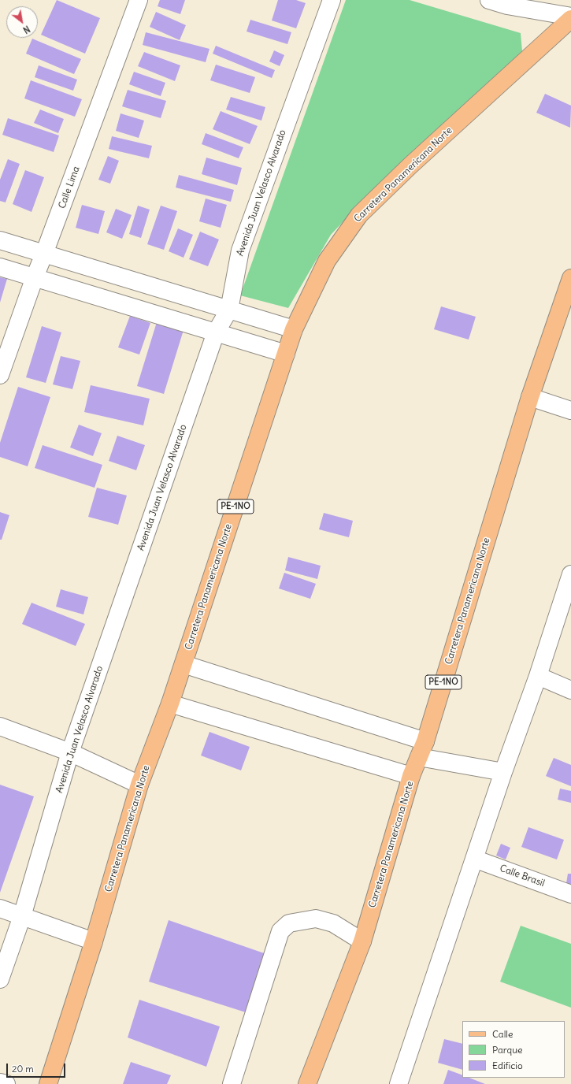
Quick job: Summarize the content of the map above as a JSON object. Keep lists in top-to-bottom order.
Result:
{
  "streets": {
    "main road": ["Carretera Panamericana Norte", "PE-1NO"],
    "street": ["Calle Lima", "Avenida Juan Velasco Alvarado", "Calle Brasil"]
  },
  "legend": ["Calle", "Parque", "Edificio"],
  "scale_bar": "20 m",
  "north": "bottom right"
}
